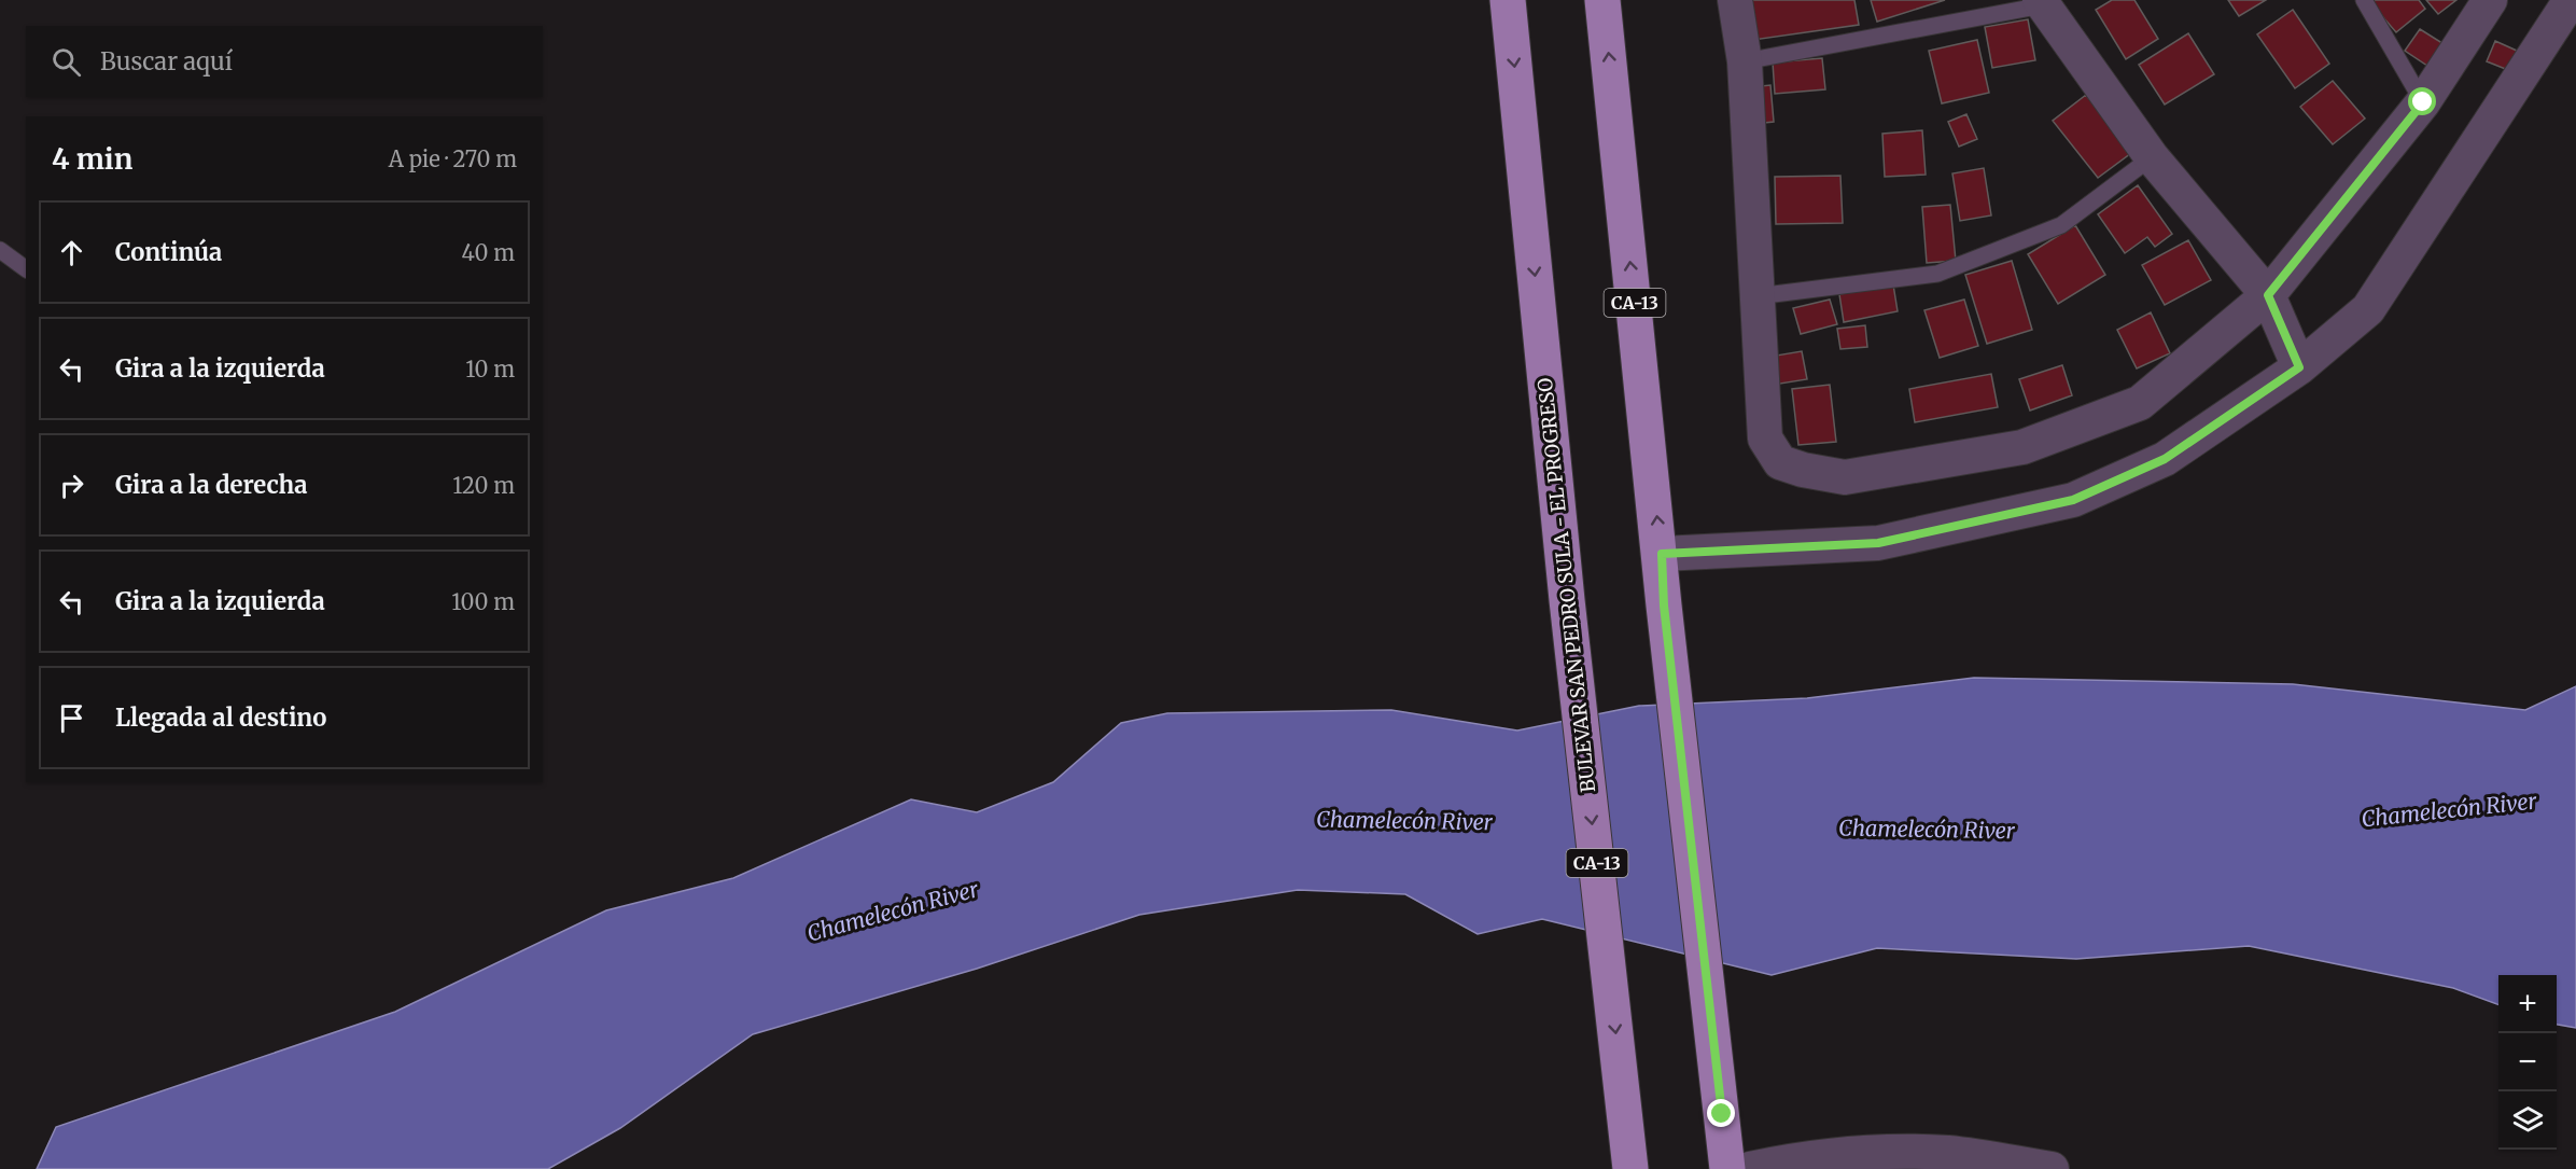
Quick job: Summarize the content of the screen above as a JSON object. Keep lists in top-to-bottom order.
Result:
{
  "streets": {
    "main road": ["CA-13", "BULEVAR SAN PEDRO SULA - EL PROGRESO"]
  },
  "water": ["Chamelecón River"],
  "page": {
    "search": "Buscar aquí",
    "heading": ["4 min", "A pie · 270 m"],
    "list": [
      ["Continúa", "40 m"],
      ["Gira a la izquierda", "10 m"],
      ["Gira a la derecha", "120 m"],
      ["Gira a la izquierda", "100 m"],
      "Llegada al destino"
    ],
    "map_buttons": ["+", "−"]
  }
}
